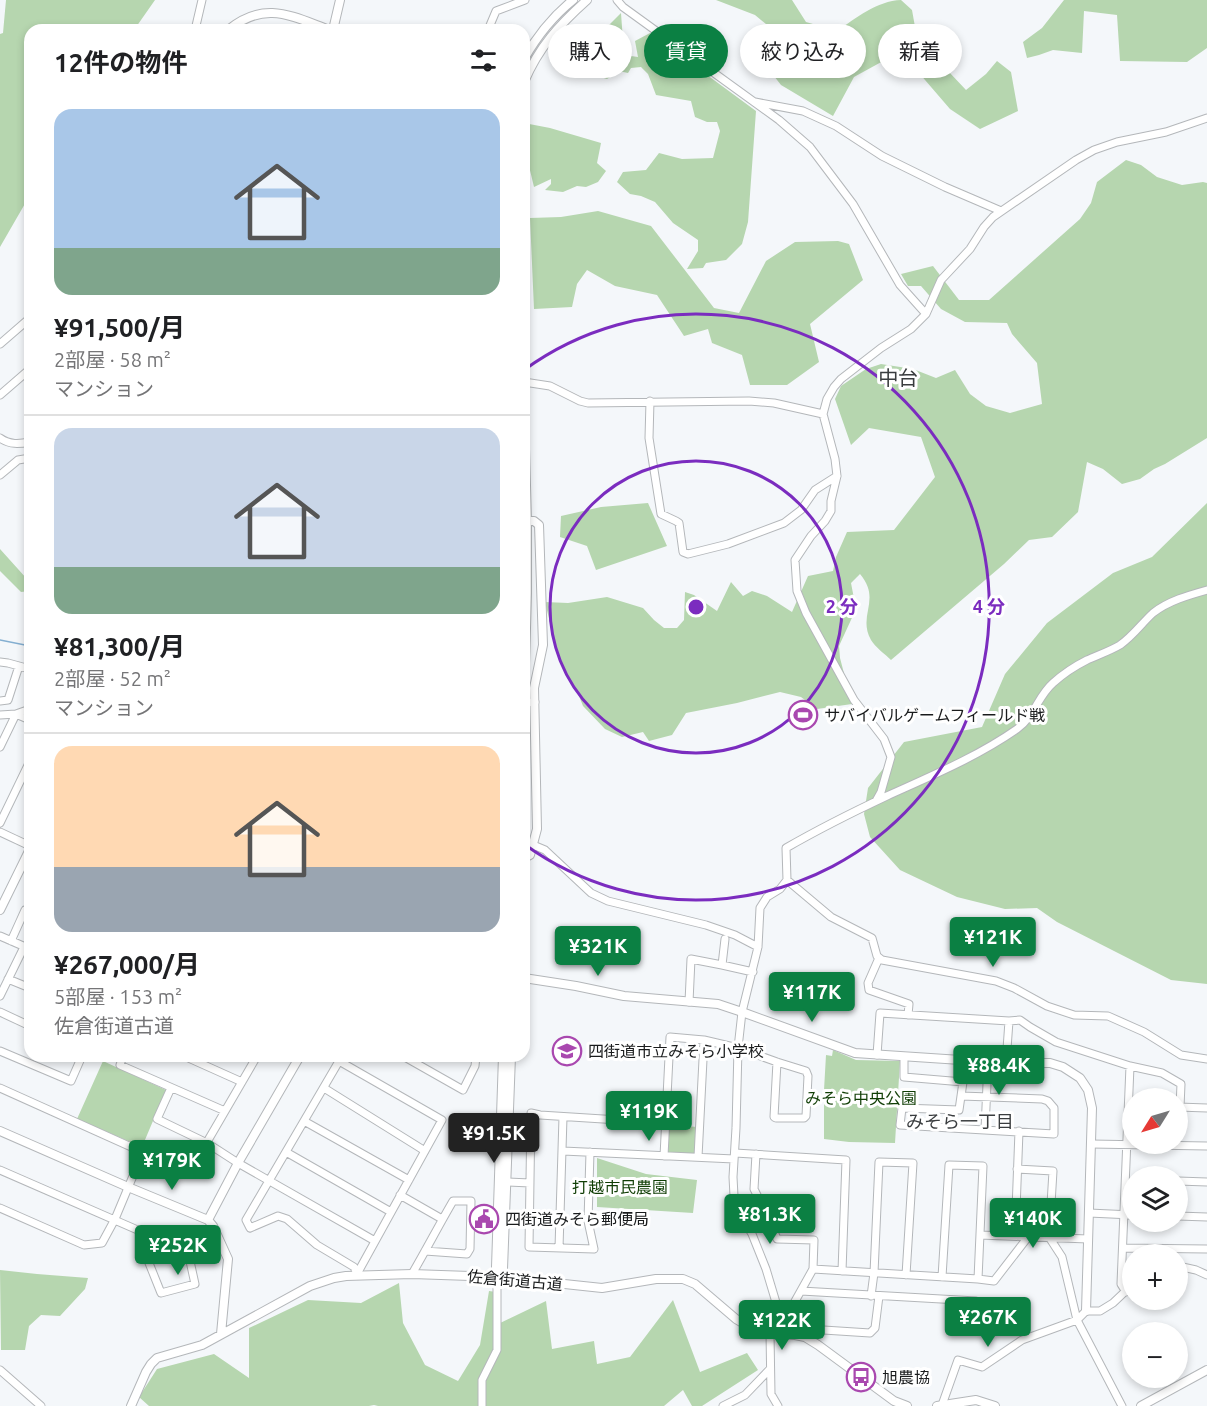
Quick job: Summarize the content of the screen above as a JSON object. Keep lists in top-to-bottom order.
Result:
{
  "streets": {
    "street": ["佐倉街道古道"]
  },
  "districts": ["中台", "みそら一丁目"],
  "parks": ["みそら中央公園", "打越市民農園"],
  "places": {
    "sports": ["サバイバルゲームフィールド戦"],
    "school or university": ["四街道市立みそら小学校"],
    "public building": ["四街道みそら郵便局"],
    "bus stop": ["旭農協"]
  },
  "north": "bottom left",
  "page": {
    "chip": [
      "購入",
      "賃貸",
      "絞り込み",
      "新着"
    ],
    "heading": "12件の物件",
    "list": [
      {
        "name": "¥91,500/月",
        "note": "2部屋 · 58 m² · マンション"
      },
      {
        "name": "¥81,300/月",
        "note": "2部屋 · 52 m² · マンション"
      },
      {
        "name": "¥267,000/月",
        "note": "5部屋 · 153 m² · 佐倉街道古道"
      }
    ],
    "price": [
      "¥121K",
      "¥321K",
      "¥117K",
      "¥88.4K",
      "¥119K",
      "¥91.5K",
      "¥179K",
      "¥81.3K",
      "¥140K",
      "¥252K",
      "¥267K",
      "¥122K"
    ],
    "map_buttons": ["+", "−"]
  },
  "rings": ["2 分", "4 分"]
}
